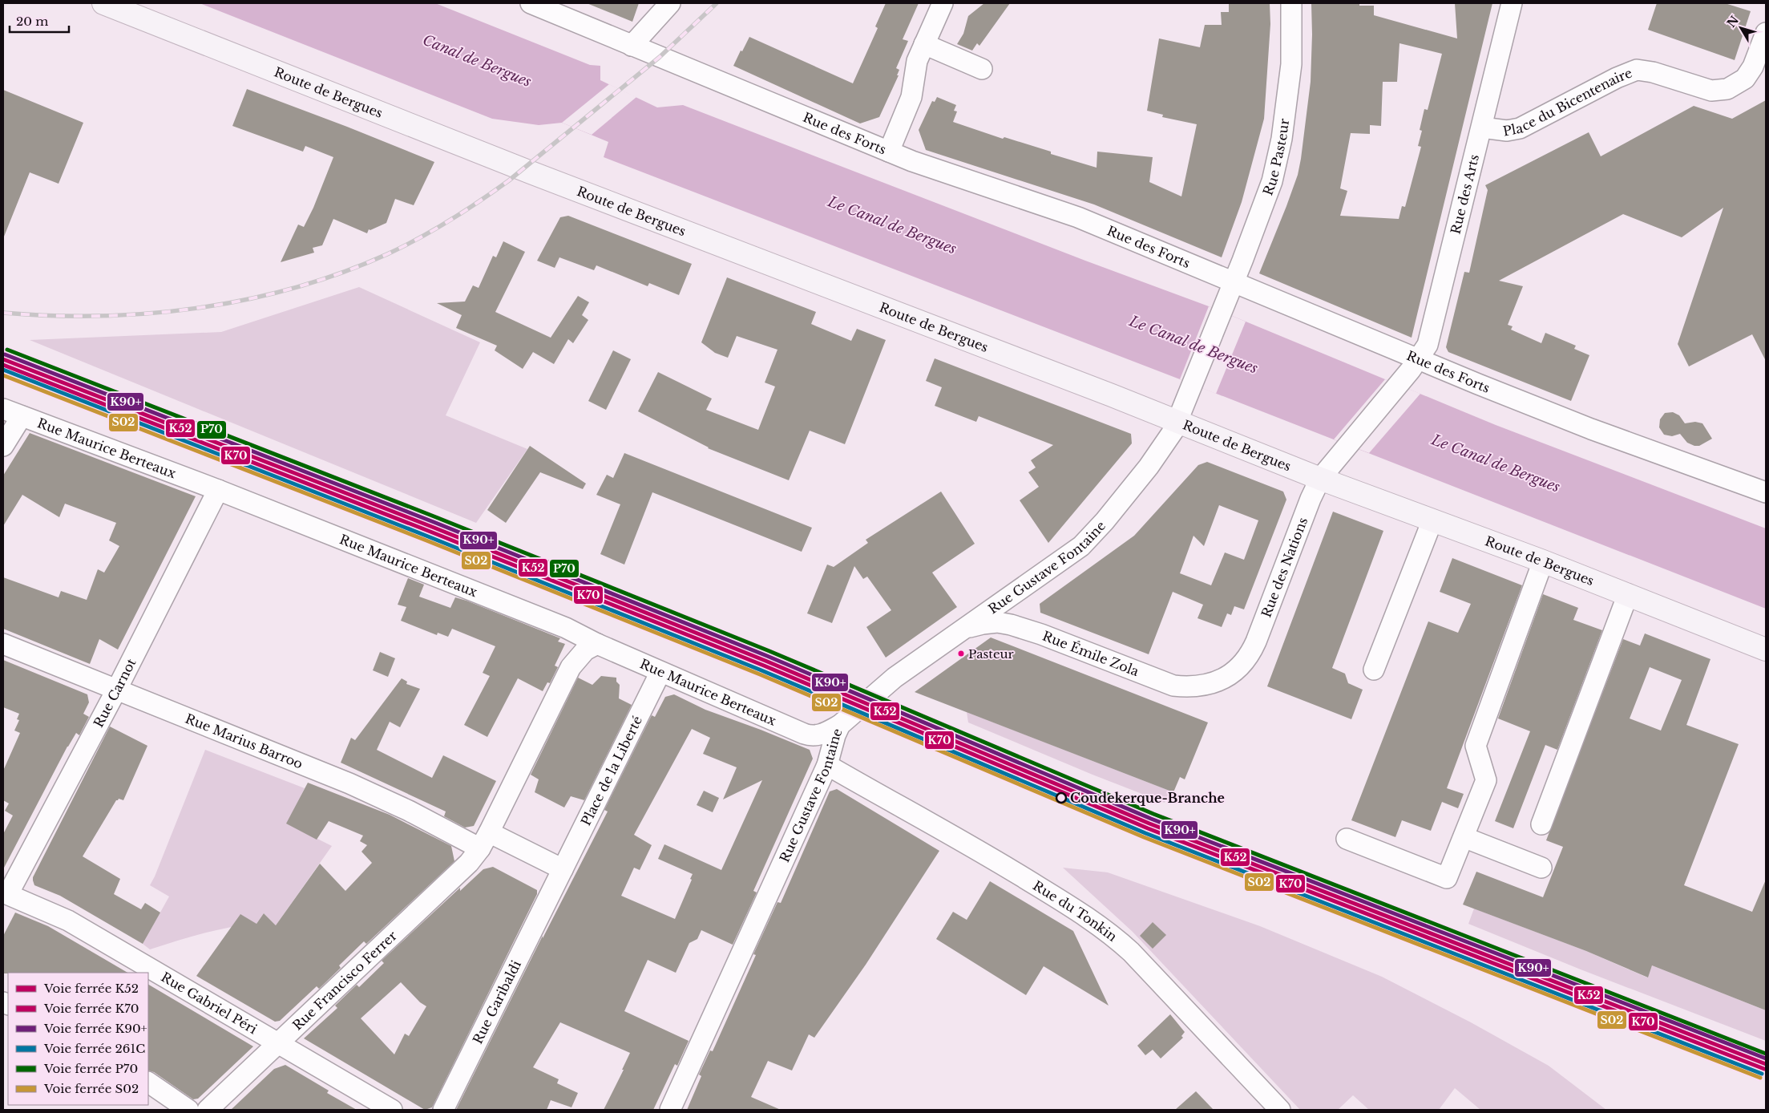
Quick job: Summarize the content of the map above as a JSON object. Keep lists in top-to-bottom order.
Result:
{
  "streets": {
    "main road": ["Route de Bergues"],
    "street": [
      "Place du Bicentenaire",
      "Rue des Forts",
      "Rue Pasteur",
      "Rue des Arts",
      "Rue Maurice Berteaux",
      "Rue Gustave Fontaine",
      "Rue des Nations",
      "Rue Émile Zola",
      "Rue Carnot",
      "Rue Marius Barroo",
      "Place de la Liberté",
      "Rue du Tonkin",
      "Rue Francisco Ferrer",
      "Rue Garibaldi",
      "Rue Gabriel Péri"
    ]
  },
  "crossings": [
    ["Route de Bergues", "Rue Gustave Fontaine"],
    ["Route de Bergues", "Rue des Nations"],
    ["Place du Bicentenaire", "Rue des Arts"],
    ["Rue des Forts", "Rue Pasteur"],
    ["Rue des Forts", "Rue des Arts"],
    ["Rue Pasteur", "Rue Gustave Fontaine"],
    ["Rue des Arts", "Rue des Nations"],
    ["Rue Maurice Berteaux", "Rue Gustave Fontaine"],
    ["Rue Maurice Berteaux", "Rue Carnot"],
    ["Rue Maurice Berteaux", "Place de la Liberté"],
    ["Rue Maurice Berteaux", "Rue du Tonkin"],
    ["Rue Gustave Fontaine", "Rue Émile Zola"],
    ["Rue Gustave Fontaine", "Rue du Tonkin"],
    ["Rue des Nations", "Rue Émile Zola"],
    ["Rue Carnot", "Rue Marius Barroo"],
    ["Rue Carnot", "Rue Gabriel Péri"],
    ["Rue Marius Barroo", "Rue Francisco Ferrer"],
    ["Place de la Liberté", "Rue Garibaldi"],
    ["Rue Francisco Ferrer", "Rue Gabriel Péri"]
  ],
  "water": ["Canal de Bergues", "Le Canal de Bergues"],
  "places": ["Pasteur", "Coudekerque-Branche"],
  "lines": [
    "rail line P70",
    "rail line K90+",
    "rail line K52",
    "rail line K70",
    "rail line 261C",
    "rail line S02"
  ],
  "legend": [
    "Voie ferrée K52",
    "Voie ferrée K70",
    "Voie ferrée K90+",
    "Voie ferrée 261C",
    "Voie ferrée P70",
    "Voie ferrée S02"
  ],
  "scale_bar": "20 m",
  "north": "top left"
}
